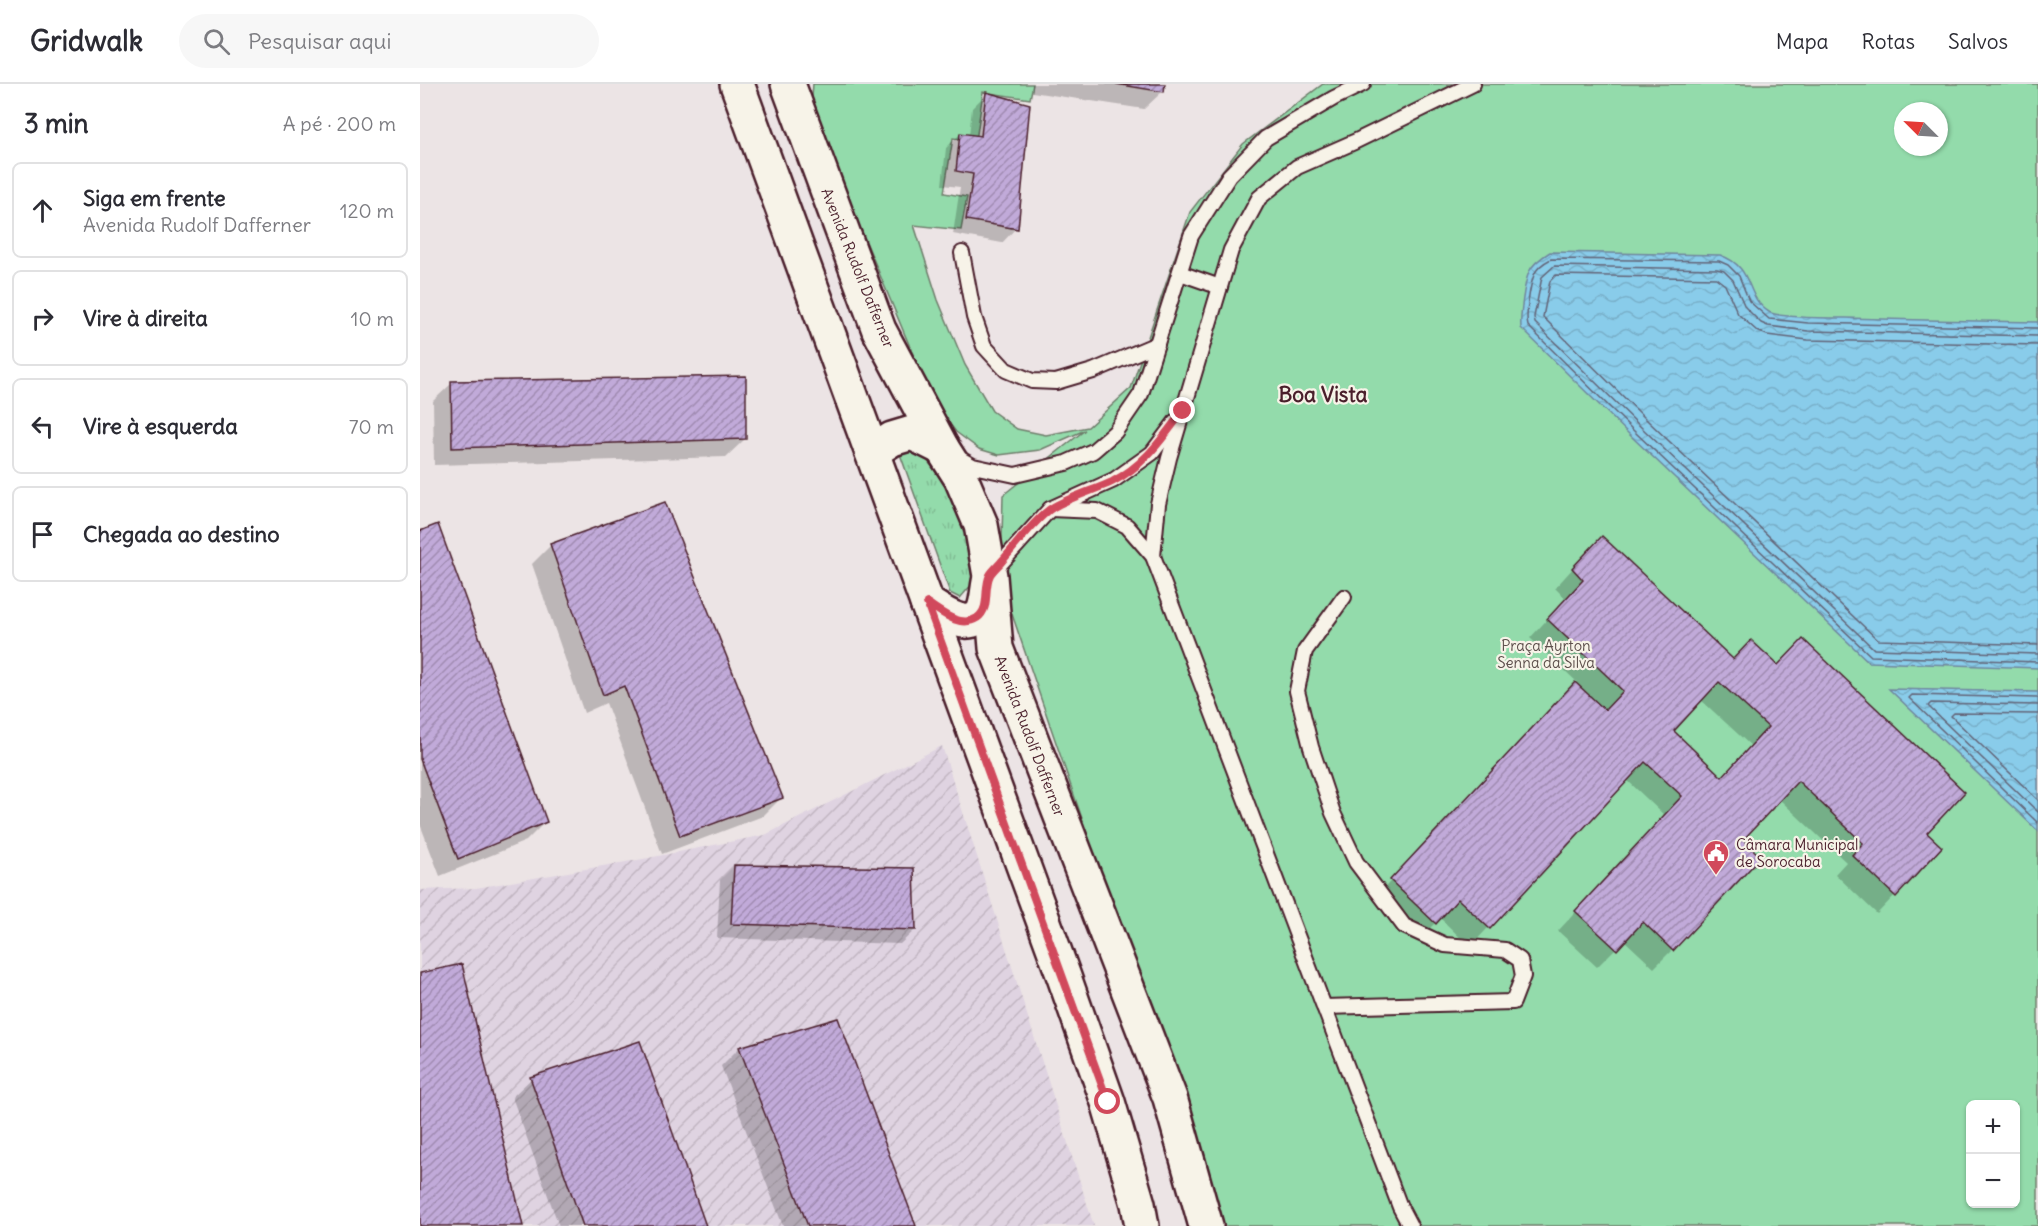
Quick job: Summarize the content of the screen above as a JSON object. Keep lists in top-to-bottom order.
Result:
{
  "streets": {
    "main road": ["Avenida Rudolf Dafferner"]
  },
  "districts": ["Boa Vista"],
  "parks": ["Praça Ayrton Senna da Silva"],
  "places": {
    "public building": ["Câmara Municipal de Sorocaba"]
  },
  "north": "top left",
  "page": {
    "header": "Gridwalk",
    "search": "Pesquisar aqui",
    "nav": ["Mapa", "Rotas", "Salvos"],
    "heading": ["3 min", "A pé · 200 m"],
    "list": [
      ["Siga em frente", "Avenida Rudolf Dafferner", "120 m"],
      ["Vire à direita", "10 m"],
      ["Vire à esquerda", "70 m"],
      "Chegada ao destino"
    ],
    "map_buttons": ["+", "−"]
  }
}
